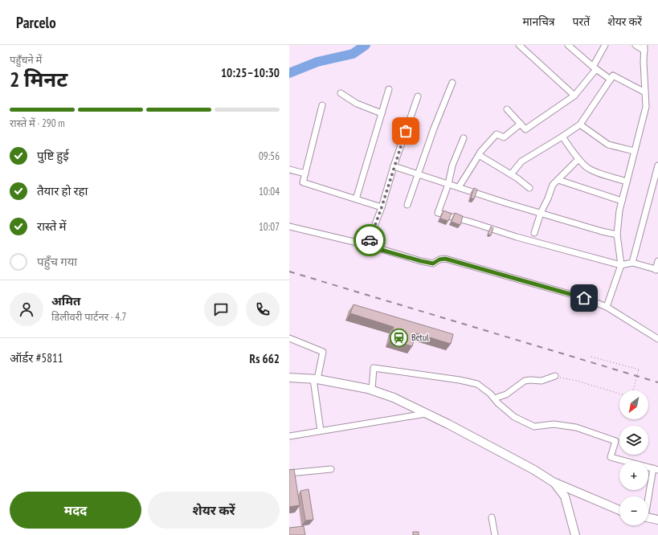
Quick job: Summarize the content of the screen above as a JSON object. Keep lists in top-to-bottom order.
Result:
{
  "places": {
    "station": ["Betul"]
  },
  "north": "bottom left",
  "page": {
    "header": "Parcelo",
    "nav": ["मानचित्र", "परतें", "शेयर करें"],
    "heading": ["2 मिनट", "पहुँचने में", "10:25–10:30"],
    "panel": [
      "अमित",
      "डिलीवरी पार्टनर · 4.7",
      "ऑर्डर #5811",
      "Rs 662"
    ],
    "bar": "रास्ते में · 290 m",
    "list": [
      ["पुष्टि हुई", "09:56"],
      ["तैयार हो रहा", "10:04"],
      ["रास्ते में", "10:07"],
      "पहुँच गया"
    ],
    "map_buttons": ["+", "−"],
    "buttons": ["मदद", "शेयर करें"]
  }
}
